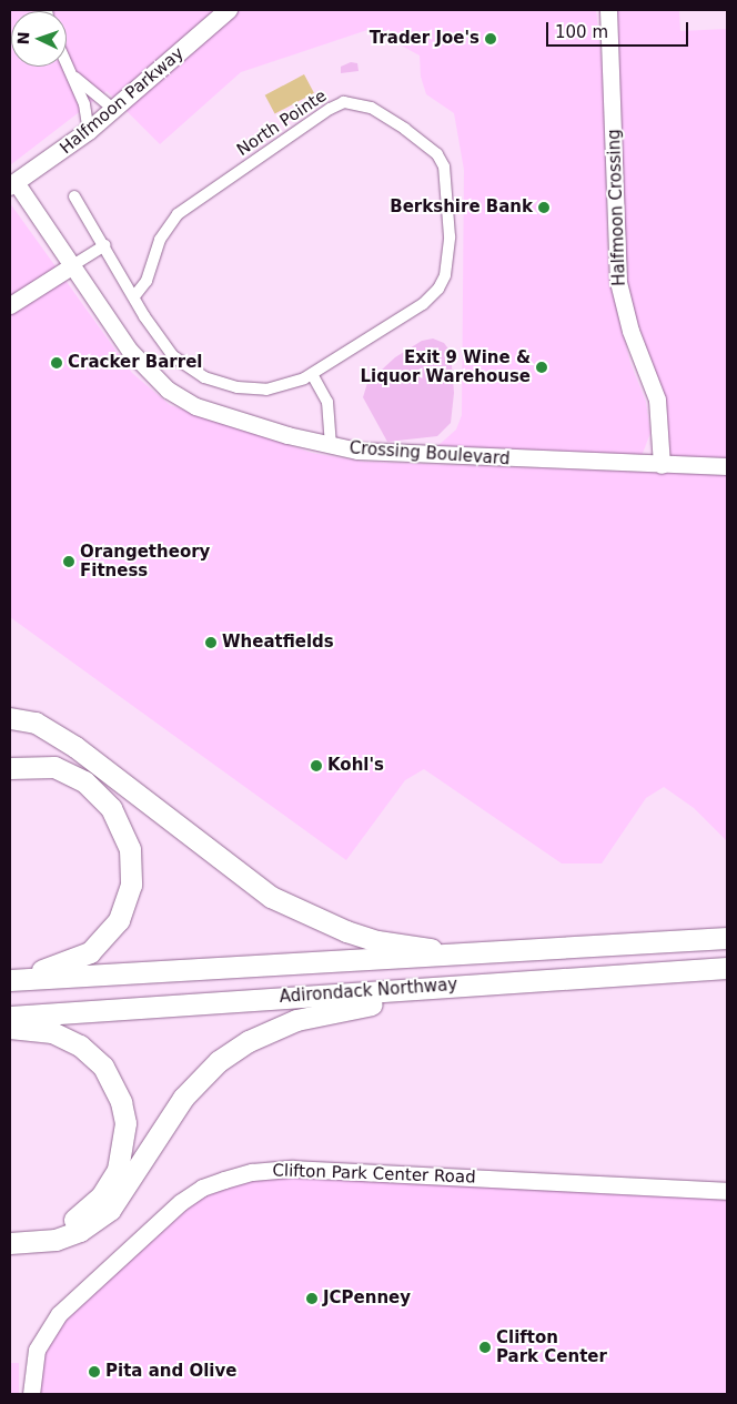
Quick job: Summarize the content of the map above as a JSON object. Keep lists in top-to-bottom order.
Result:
{
  "streets": {
    "highway": ["Adirondack Northway"],
    "main road": ["Halfmoon Parkway"],
    "street": [
      "North Pointe",
      "Halfmoon Crossing",
      "Crossing Boulevard",
      "Clifton Park Center Road"
    ]
  },
  "crossings": [
    ["Halfmoon Parkway", "Crossing Boulevard"],
    ["Halfmoon Crossing", "Crossing Boulevard"]
  ],
  "places": [
    "Trader Joe's",
    "Berkshire Bank",
    "Cracker Barrel",
    "Exit 9 Wine & Liquor Warehouse",
    "Orangetheory Fitness",
    "Wheatfields",
    "Kohl's",
    "JCPenney",
    "Clifton Park Center",
    "Pita and Olive"
  ],
  "scale_bar": "100 m",
  "north": "left"
}
